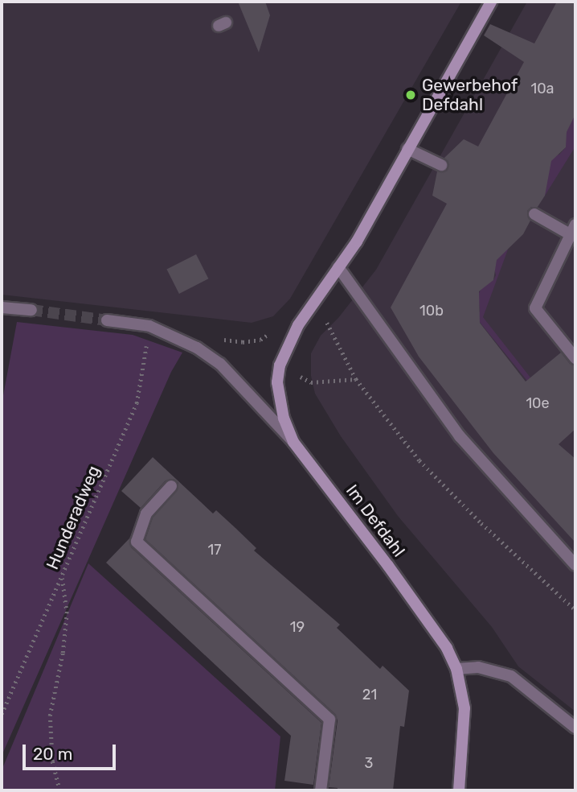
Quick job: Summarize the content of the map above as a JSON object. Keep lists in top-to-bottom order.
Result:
{
  "streets": {
    "street": ["Im Defdahl"],
    "path": ["Hunderadweg"]
  },
  "places": ["Gewerbehof Defdahl"],
  "house_numbers": [
    "10a",
    "10b",
    "10e",
    "17",
    "19",
    "21",
    "3"
  ],
  "scale_bar": "20 m"
}
